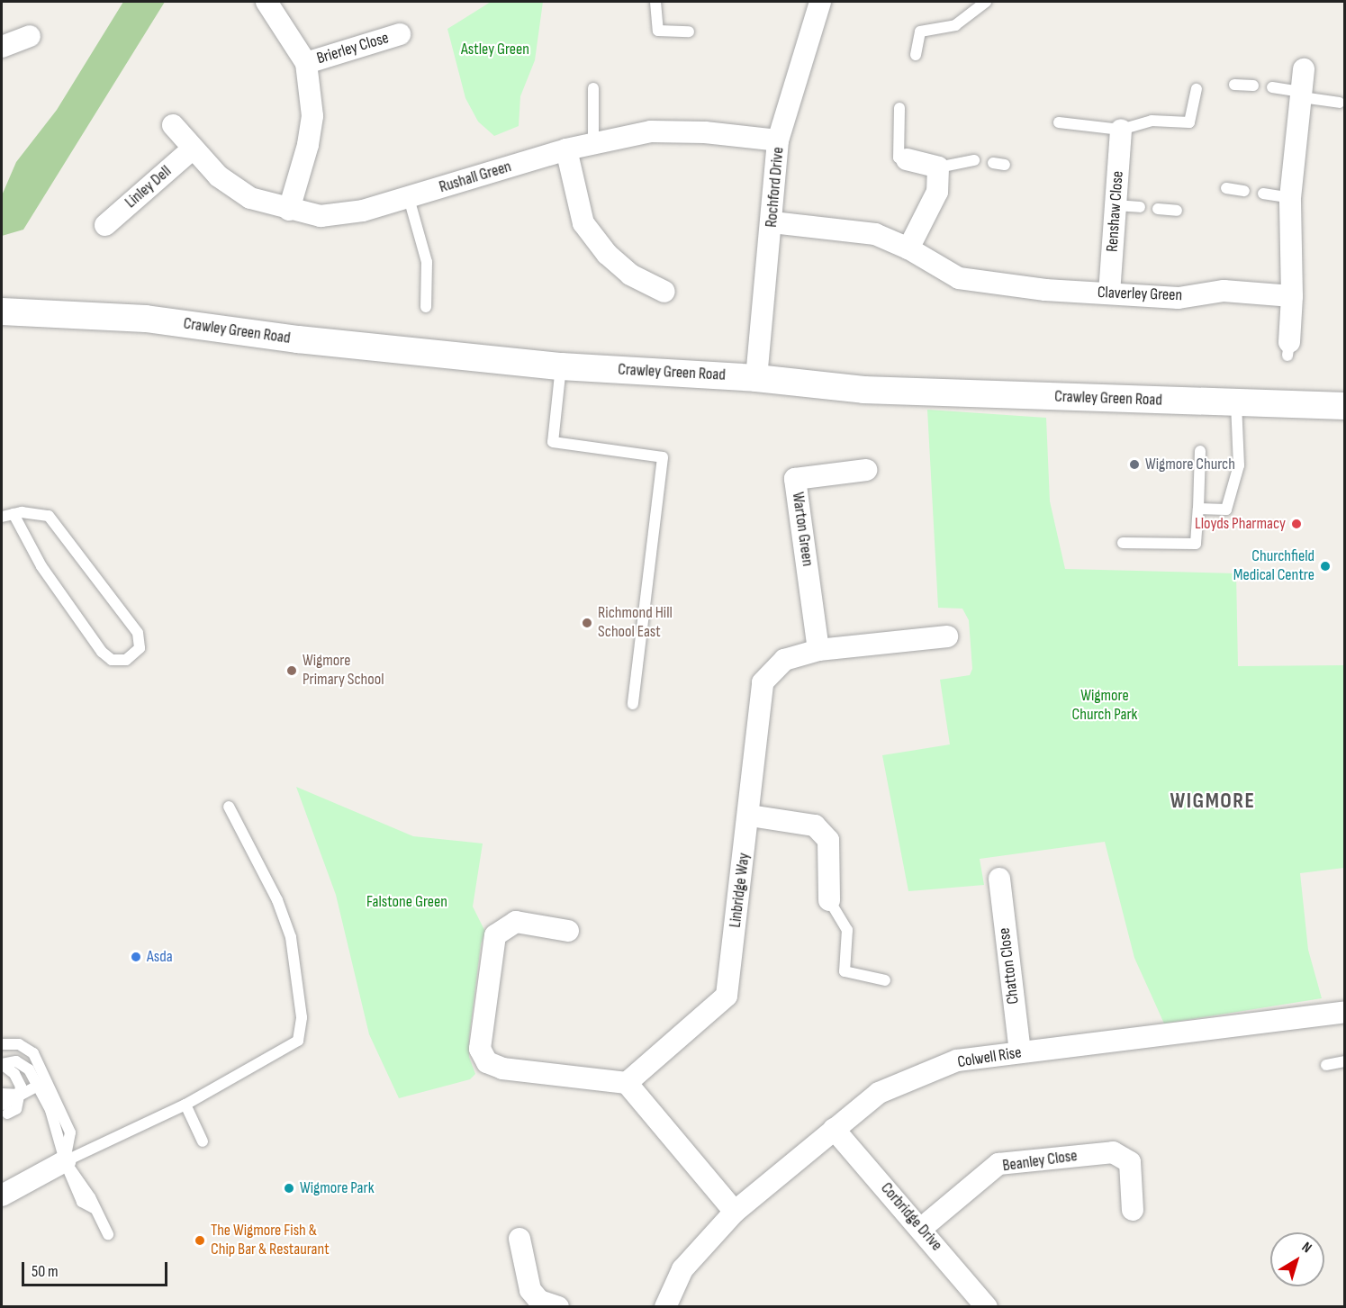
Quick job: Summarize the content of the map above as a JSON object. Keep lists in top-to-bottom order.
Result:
{
  "streets": {
    "street": [
      "Brierley Close",
      "Rushall Green",
      "Linley Dell",
      "Rochford Drive",
      "Renshaw Close",
      "Claverley Green",
      "Crawley Green Road",
      "Warton Green",
      "Linbridge Way",
      "Chatton Close",
      "Colwell Rise",
      "Beanley Close",
      "Corbridge Drive"
    ]
  },
  "crossings": [
    ["Brierley Close", "Rushall Green"],
    ["Rushall Green", "Linley Dell"],
    ["Rushall Green", "Rochford Drive"],
    ["Rochford Drive", "Claverley Green"],
    ["Rochford Drive", "Crawley Green Road"],
    ["Renshaw Close", "Claverley Green"],
    ["Warton Green", "Linbridge Way"],
    ["Chatton Close", "Colwell Rise"],
    ["Colwell Rise", "Corbridge Drive"],
    ["Beanley Close", "Corbridge Drive"]
  ],
  "districts": ["WIGMORE"],
  "parks": ["Astley Green", "Wigmore Church Park", "Falstone Green"],
  "places": [
    "Wigmore Church",
    "Lloyds Pharmacy",
    "Churchfield Medical Centre",
    "Richmond Hill School East",
    "Wigmore Primary School",
    "Asda",
    "Wigmore Park",
    "The Wigmore Fish & Chip Bar & Restaurant"
  ],
  "scale_bar": "50 m",
  "north": "top right"
}
